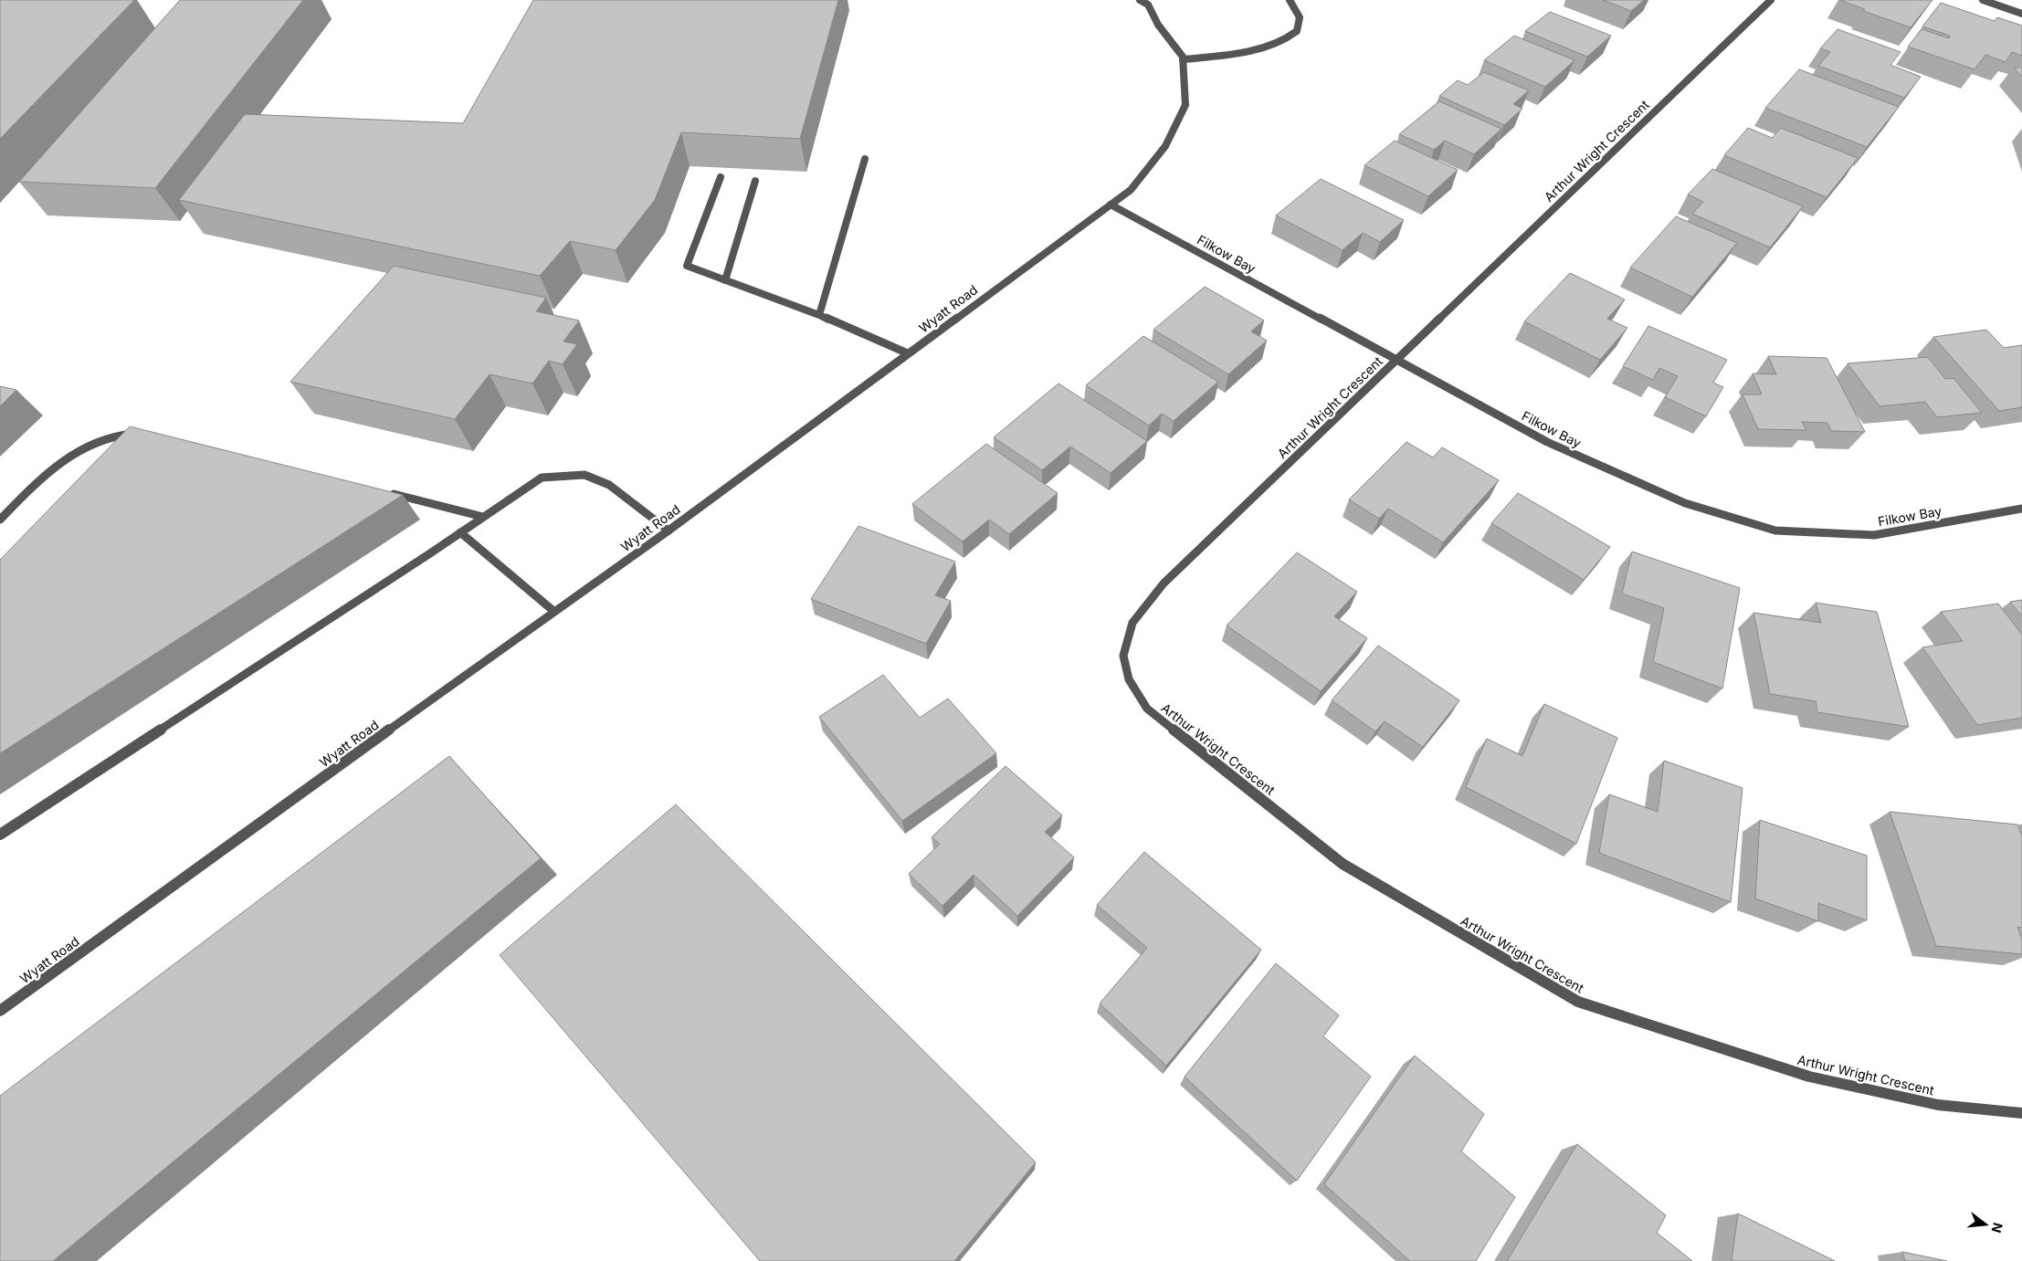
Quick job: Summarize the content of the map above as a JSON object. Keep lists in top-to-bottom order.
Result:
{
  "streets": {
    "street": ["Arthur Wright Crescent", "Filkow Bay", "Wyatt Road"]
  },
  "crossings": [
    ["Arthur Wright Crescent", "Filkow Bay"],
    ["Filkow Bay", "Wyatt Road"]
  ],
  "north": "right"
}
